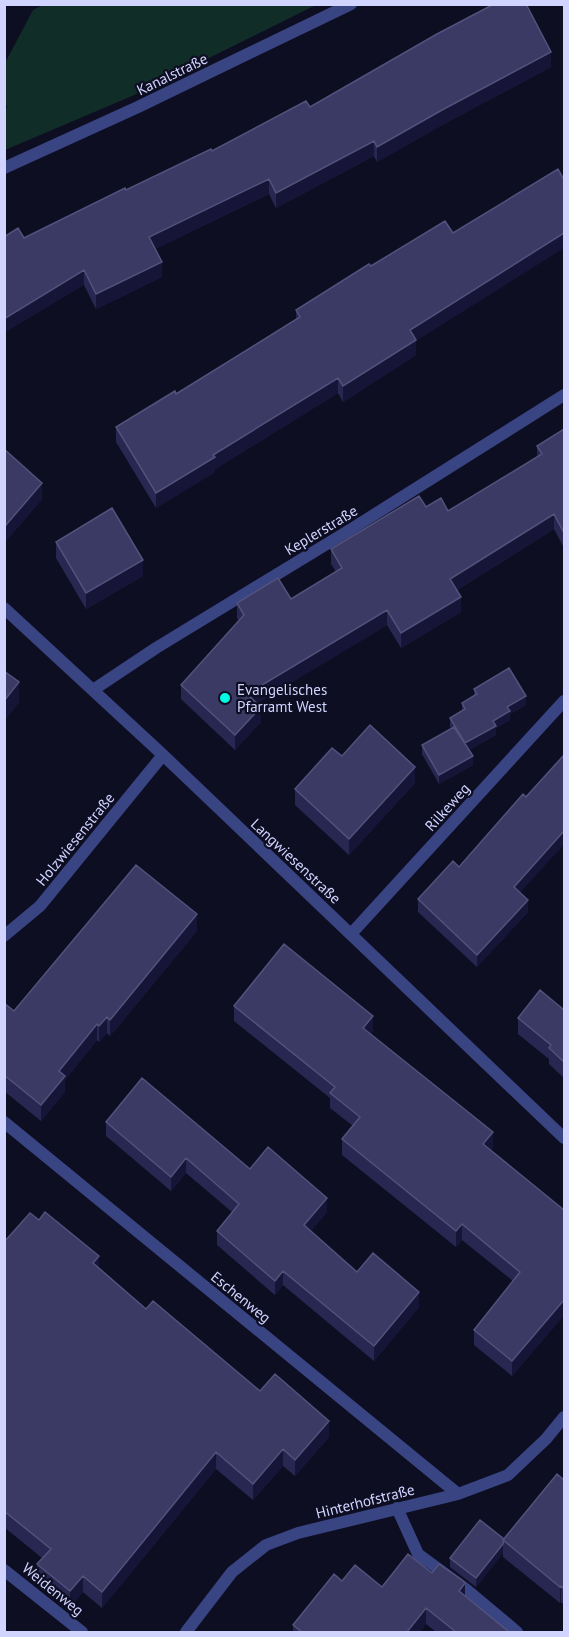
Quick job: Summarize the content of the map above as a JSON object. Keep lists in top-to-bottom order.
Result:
{
  "streets": {
    "street": [
      "Kanalstraße",
      "Keplerstraße",
      "Rilkeweg",
      "Holzwiesenstraße",
      "Langwiesenstraße",
      "Eschenweg",
      "Hinterhofstraße",
      "Weidenweg"
    ]
  },
  "crossings": [
    ["Keplerstraße", "Langwiesenstraße"],
    ["Rilkeweg", "Langwiesenstraße"],
    ["Holzwiesenstraße", "Langwiesenstraße"],
    ["Eschenweg", "Hinterhofstraße"]
  ],
  "places": ["Evangelisches Pfarramt West"]
}
